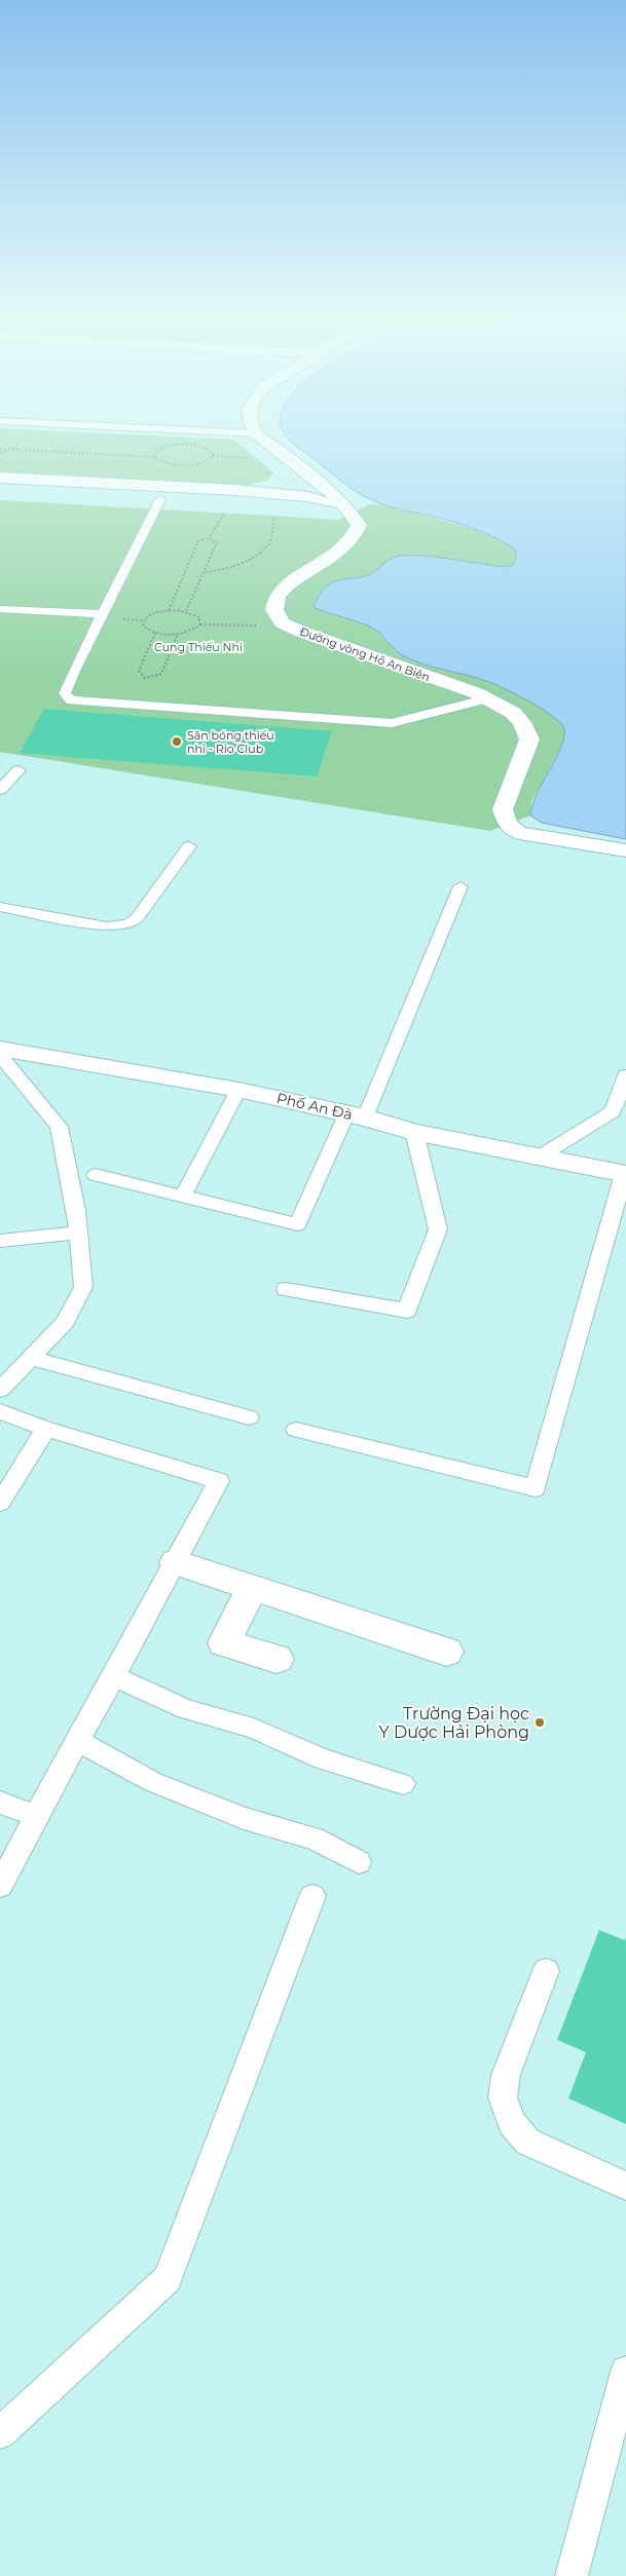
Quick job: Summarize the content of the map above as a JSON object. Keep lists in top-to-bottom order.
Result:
{
  "streets": {
    "street": ["Đường vòng Hồ An Biên", "Phố An Đà"]
  },
  "parks": ["Cung Thiếu Nhi"],
  "places": ["Sân bóng thiếu nhi - Rio Club", "Trường Đại học Y Dược Hải Phòng"]
}
